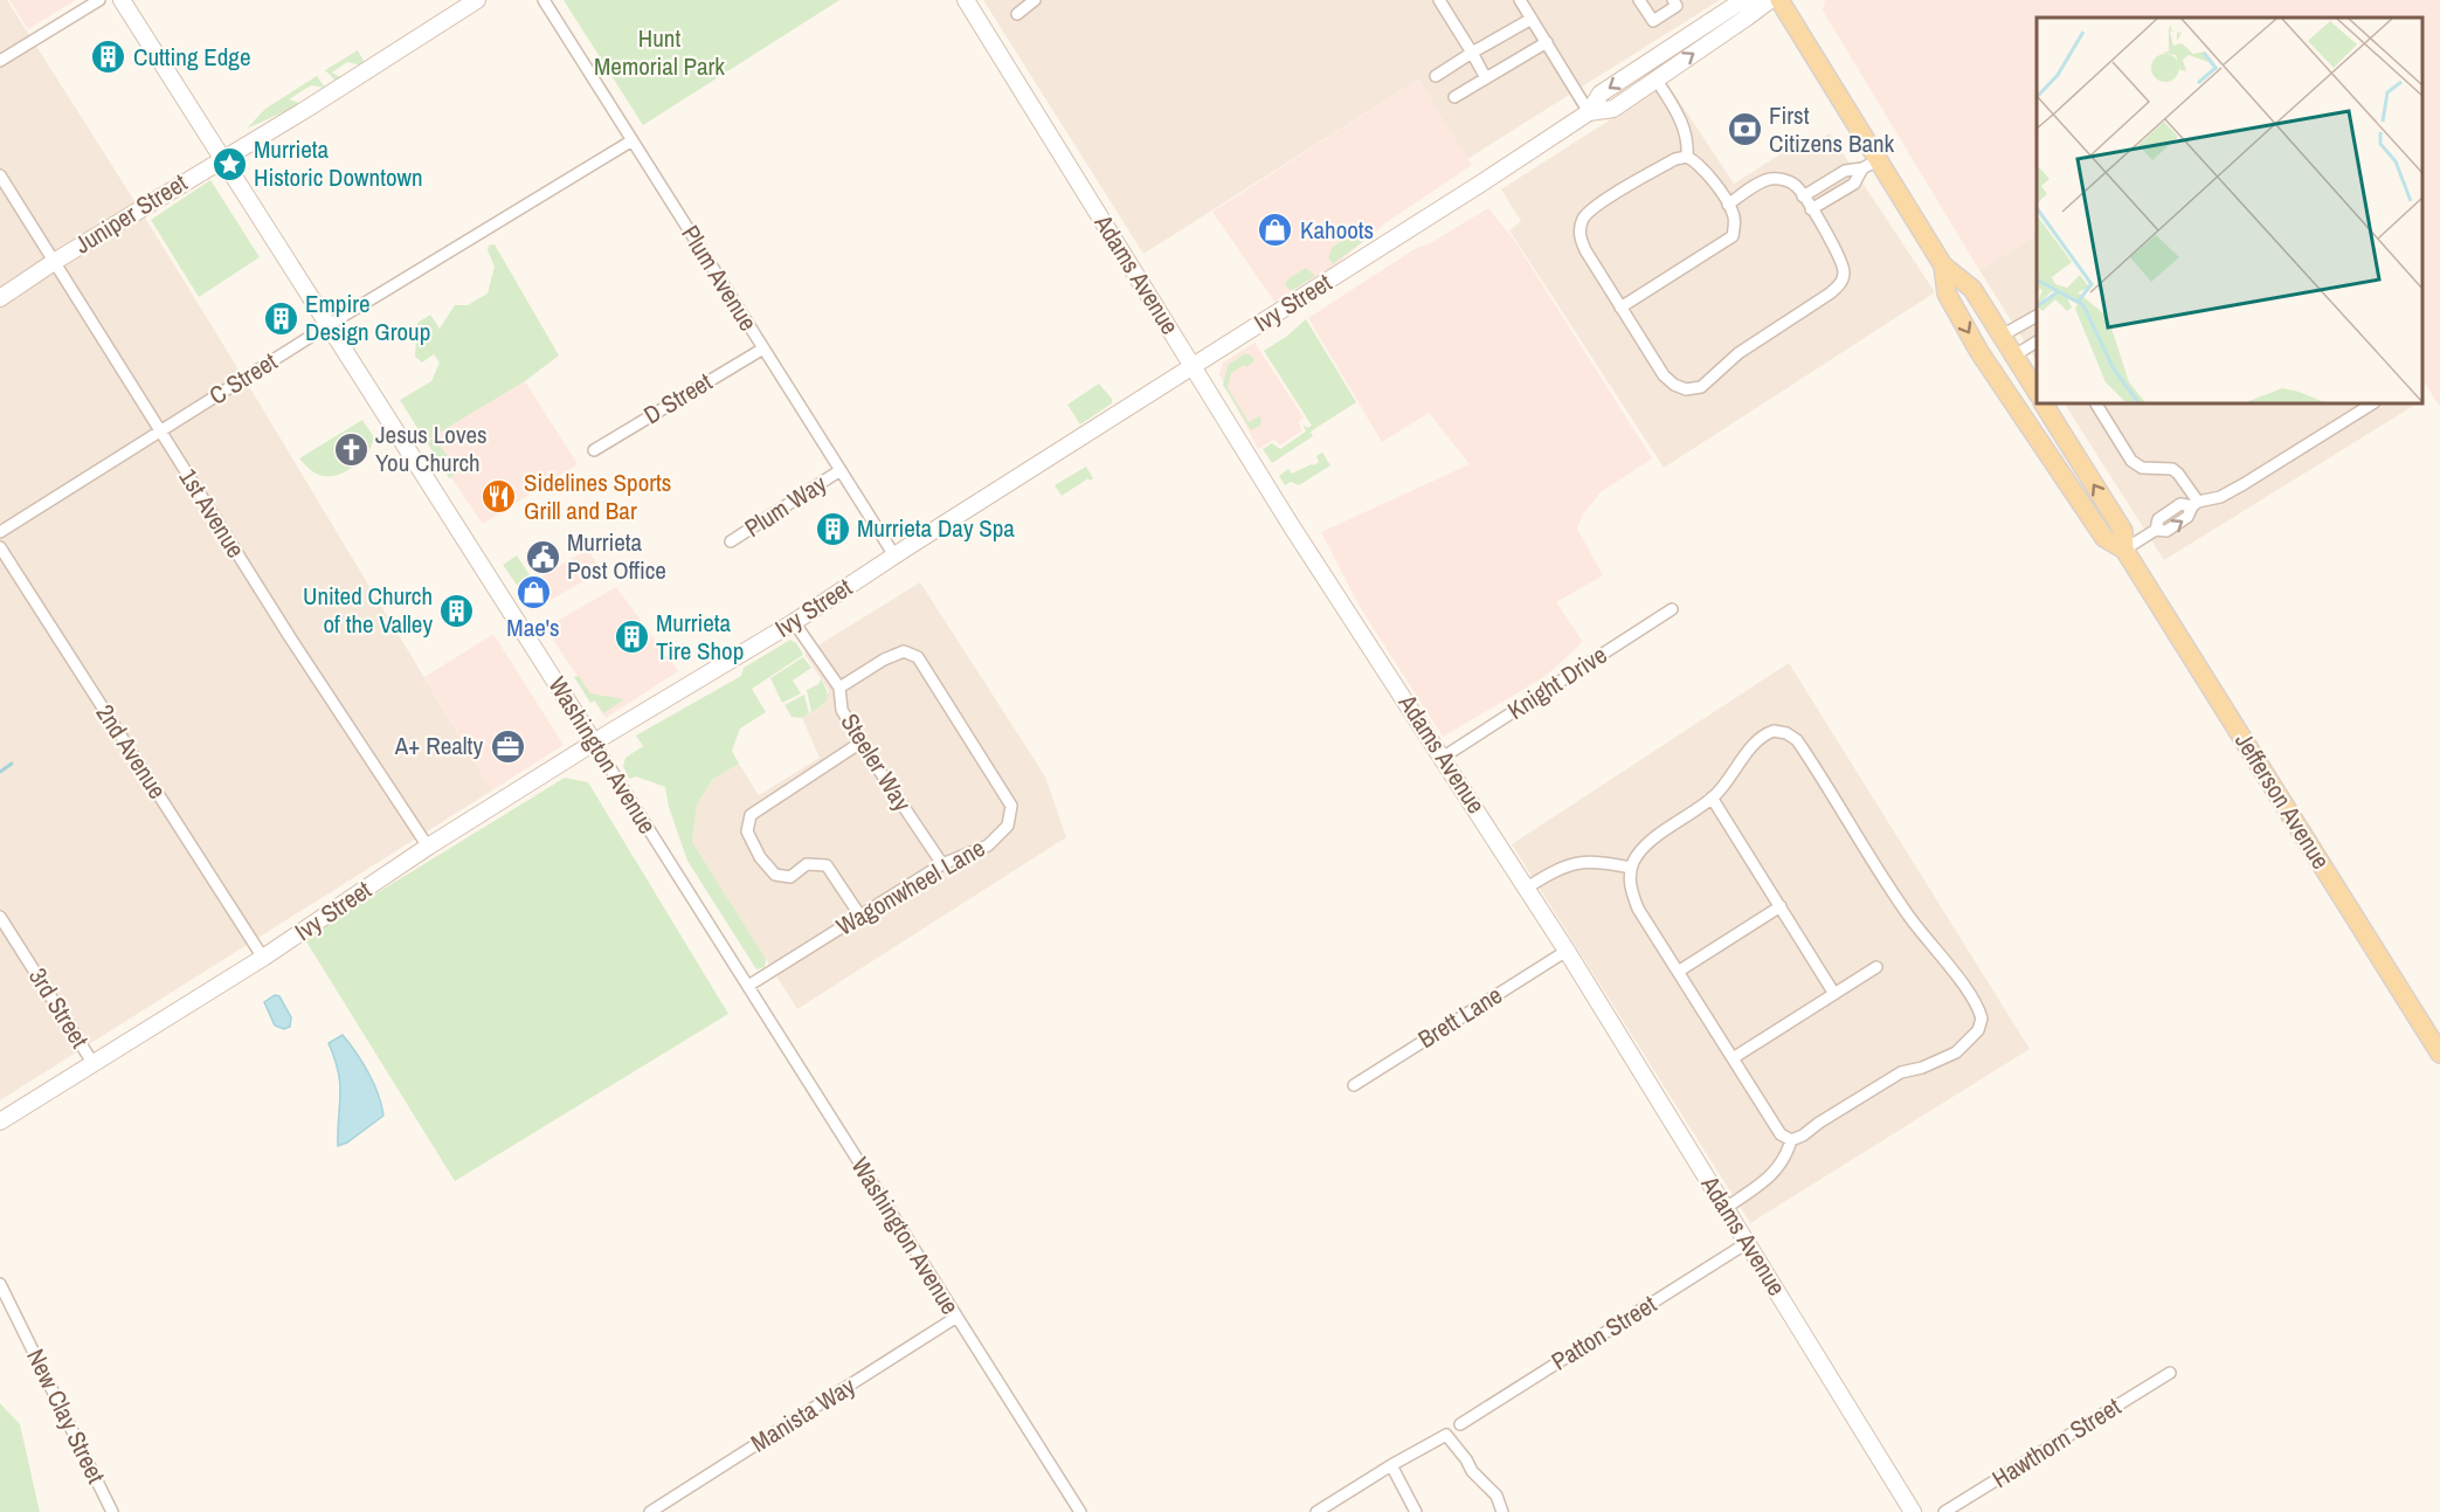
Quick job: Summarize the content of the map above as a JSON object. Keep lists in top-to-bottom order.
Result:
{
  "streets": {
    "main road": ["Jefferson Avenue"],
    "street": [
      "Juniper Street",
      "Adams Avenue",
      "Plum Avenue",
      "Ivy Street",
      "C Street",
      "D Street",
      "Plum Way",
      "1st Avenue",
      "Knight Drive",
      "2nd Avenue",
      "Washington Avenue",
      "Steeler Way",
      "Wagonwheel Lane",
      "3rd Street",
      "Brett Lane",
      "Patton Street",
      "Manista Way",
      "New Clay Street",
      "Hawthorn Street"
    ]
  },
  "crossings": [
    ["Juniper Street", "1st Avenue"],
    ["Juniper Street", "Washington Avenue"],
    ["Adams Avenue", "Ivy Street"],
    ["Adams Avenue", "Knight Drive"],
    ["Adams Avenue", "Brett Lane"],
    ["Adams Avenue", "Patton Street"],
    ["Plum Avenue", "Ivy Street"],
    ["Plum Avenue", "C Street"],
    ["Plum Avenue", "D Street"],
    ["Plum Avenue", "Plum Way"],
    ["Ivy Street", "1st Avenue"],
    ["Ivy Street", "2nd Avenue"],
    ["Ivy Street", "Washington Avenue"],
    ["Ivy Street", "Steeler Way"],
    ["Ivy Street", "3rd Street"],
    ["C Street", "1st Avenue"],
    ["C Street", "Washington Avenue"],
    ["Washington Avenue", "Wagonwheel Lane"],
    ["Washington Avenue", "Manista Way"],
    ["Steeler Way", "Wagonwheel Lane"]
  ],
  "parks": ["Hunt Memorial Park"],
  "places": {
    "building": [
      "Cutting Edge",
      "Empire Design Group",
      "Murrieta Day Spa",
      "United Church of the Valley",
      "Murrieta Tire Shop"
    ],
    "bank": ["First Citizens Bank"],
    "place": ["Murrieta Historic Downtown"],
    "shop": ["Kahoots", "Mae's"],
    "church": ["Jesus Loves You Church"],
    "restaurant": ["Sidelines Sports Grill and Bar"],
    "public building": ["Murrieta Post Office"],
    "office": ["A+ Realty"]
  }
}
